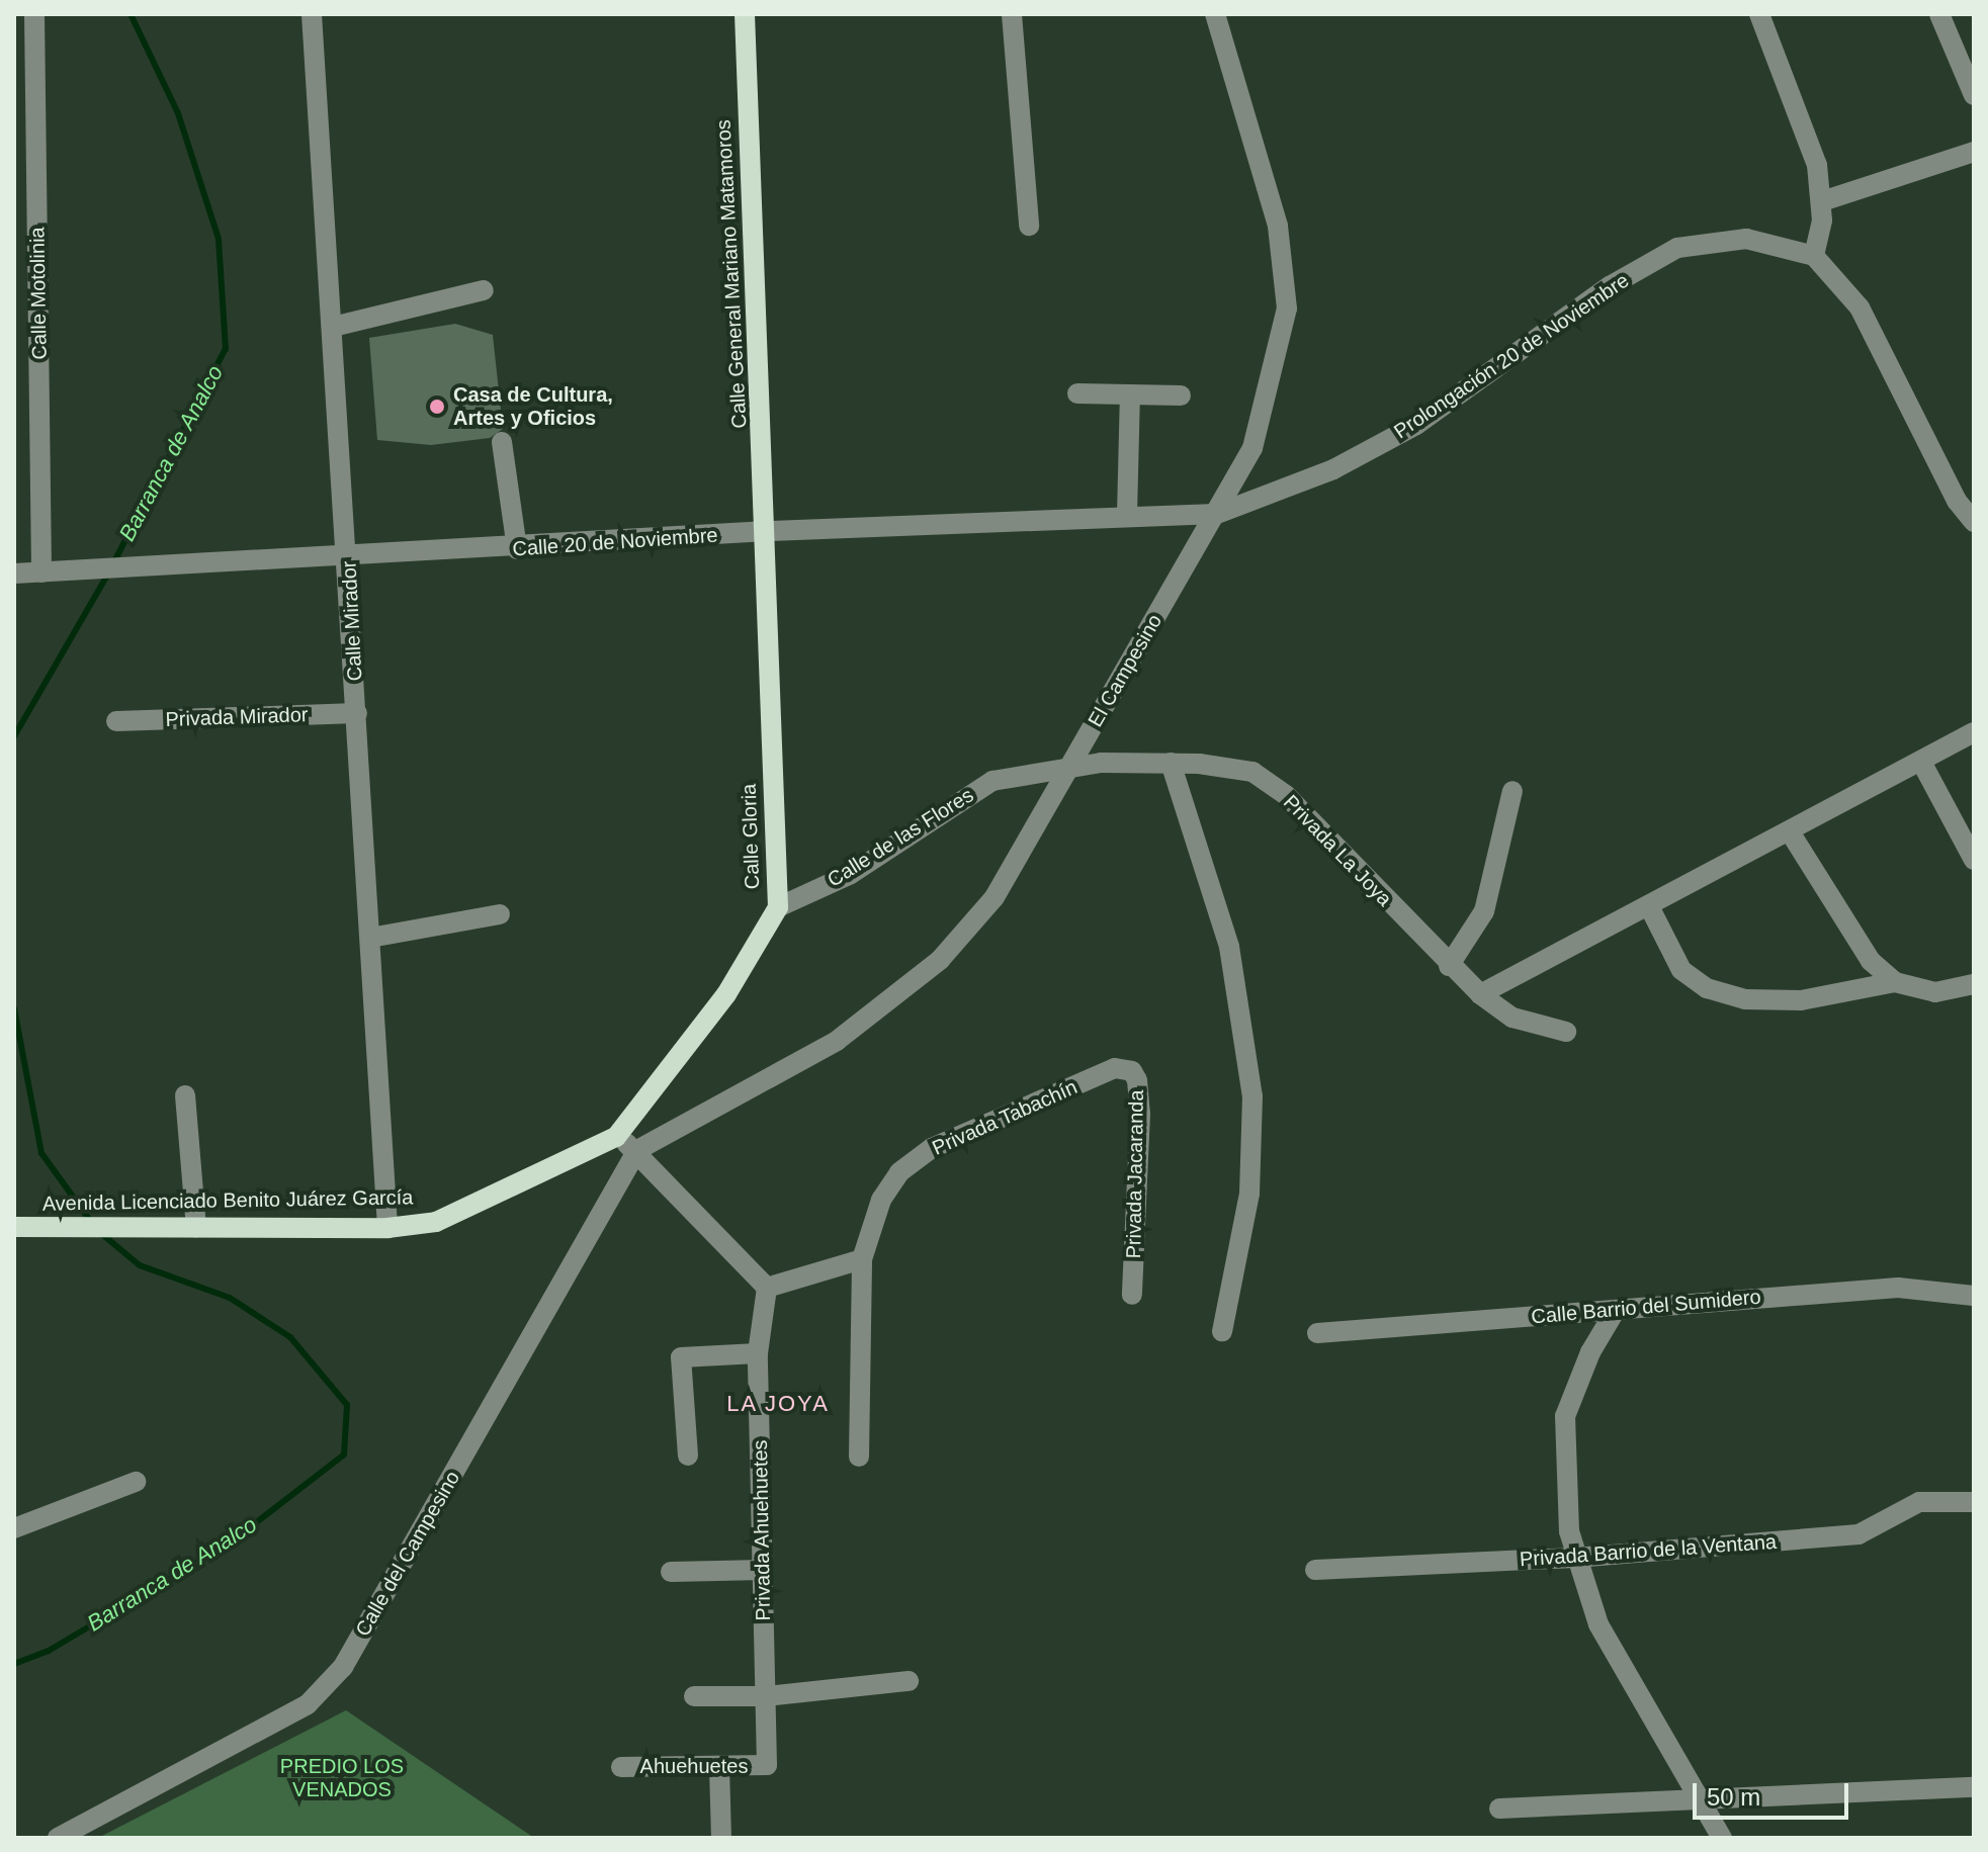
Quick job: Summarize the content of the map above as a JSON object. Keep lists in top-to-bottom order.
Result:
{
  "streets": {
    "main road": ["Calle General Mariano Matamoros", "Calle Gloria", "Avenida Licenciado Benito Juárez García"],
    "street": [
      "Calle Motolinia",
      "Prolongación 20 de Noviembre",
      "Calle 20 de Noviembre",
      "Calle Mirador",
      "El Campesino",
      "Privada Mirador",
      "Calle de las Flores",
      "Privada La Joya",
      "Privada Tabachín",
      "Privada Jacaranda",
      "Calle Barrio del Sumidero",
      "Privada Ahuehuetes",
      "Privada Barrio de la Ventana",
      "Calle del Campesino",
      "Ahuehuetes"
    ]
  },
  "crossings": [
    ["Calle General Mariano Matamoros", "Calle 20 de Noviembre"],
    ["Calle General Mariano Matamoros", "Calle Gloria"],
    ["Calle Motolinia", "Calle 20 de Noviembre"],
    ["Prolongación 20 de Noviembre", "Calle 20 de Noviembre"],
    ["Prolongación 20 de Noviembre", "El Campesino"],
    ["Calle 20 de Noviembre", "Calle Mirador"],
    ["Calle 20 de Noviembre", "El Campesino"],
    ["Calle 20 de Noviembre", "Calle Gloria"],
    ["Calle Mirador", "Privada Mirador"],
    ["Calle Mirador", "Avenida Licenciado Benito Juárez García"],
    ["El Campesino", "Calle de las Flores"],
    ["El Campesino", "Privada La Joya"],
    ["El Campesino", "Calle del Campesino"],
    ["Calle Gloria", "Calle de las Flores"],
    ["Calle Gloria", "Avenida Licenciado Benito Juárez García"],
    ["Calle de las Flores", "Privada La Joya"],
    ["Privada Tabachín", "Privada Jacaranda"],
    ["Privada Ahuehuetes", "Ahuehuetes"]
  ],
  "districts": ["LA JOYA"],
  "water": ["Barranca de Analco"],
  "parks": ["PREDIO LOS VENADOS"],
  "places": ["Casa de Cultura, Artes y Oficios"],
  "scale_bar": "50 m"
}
